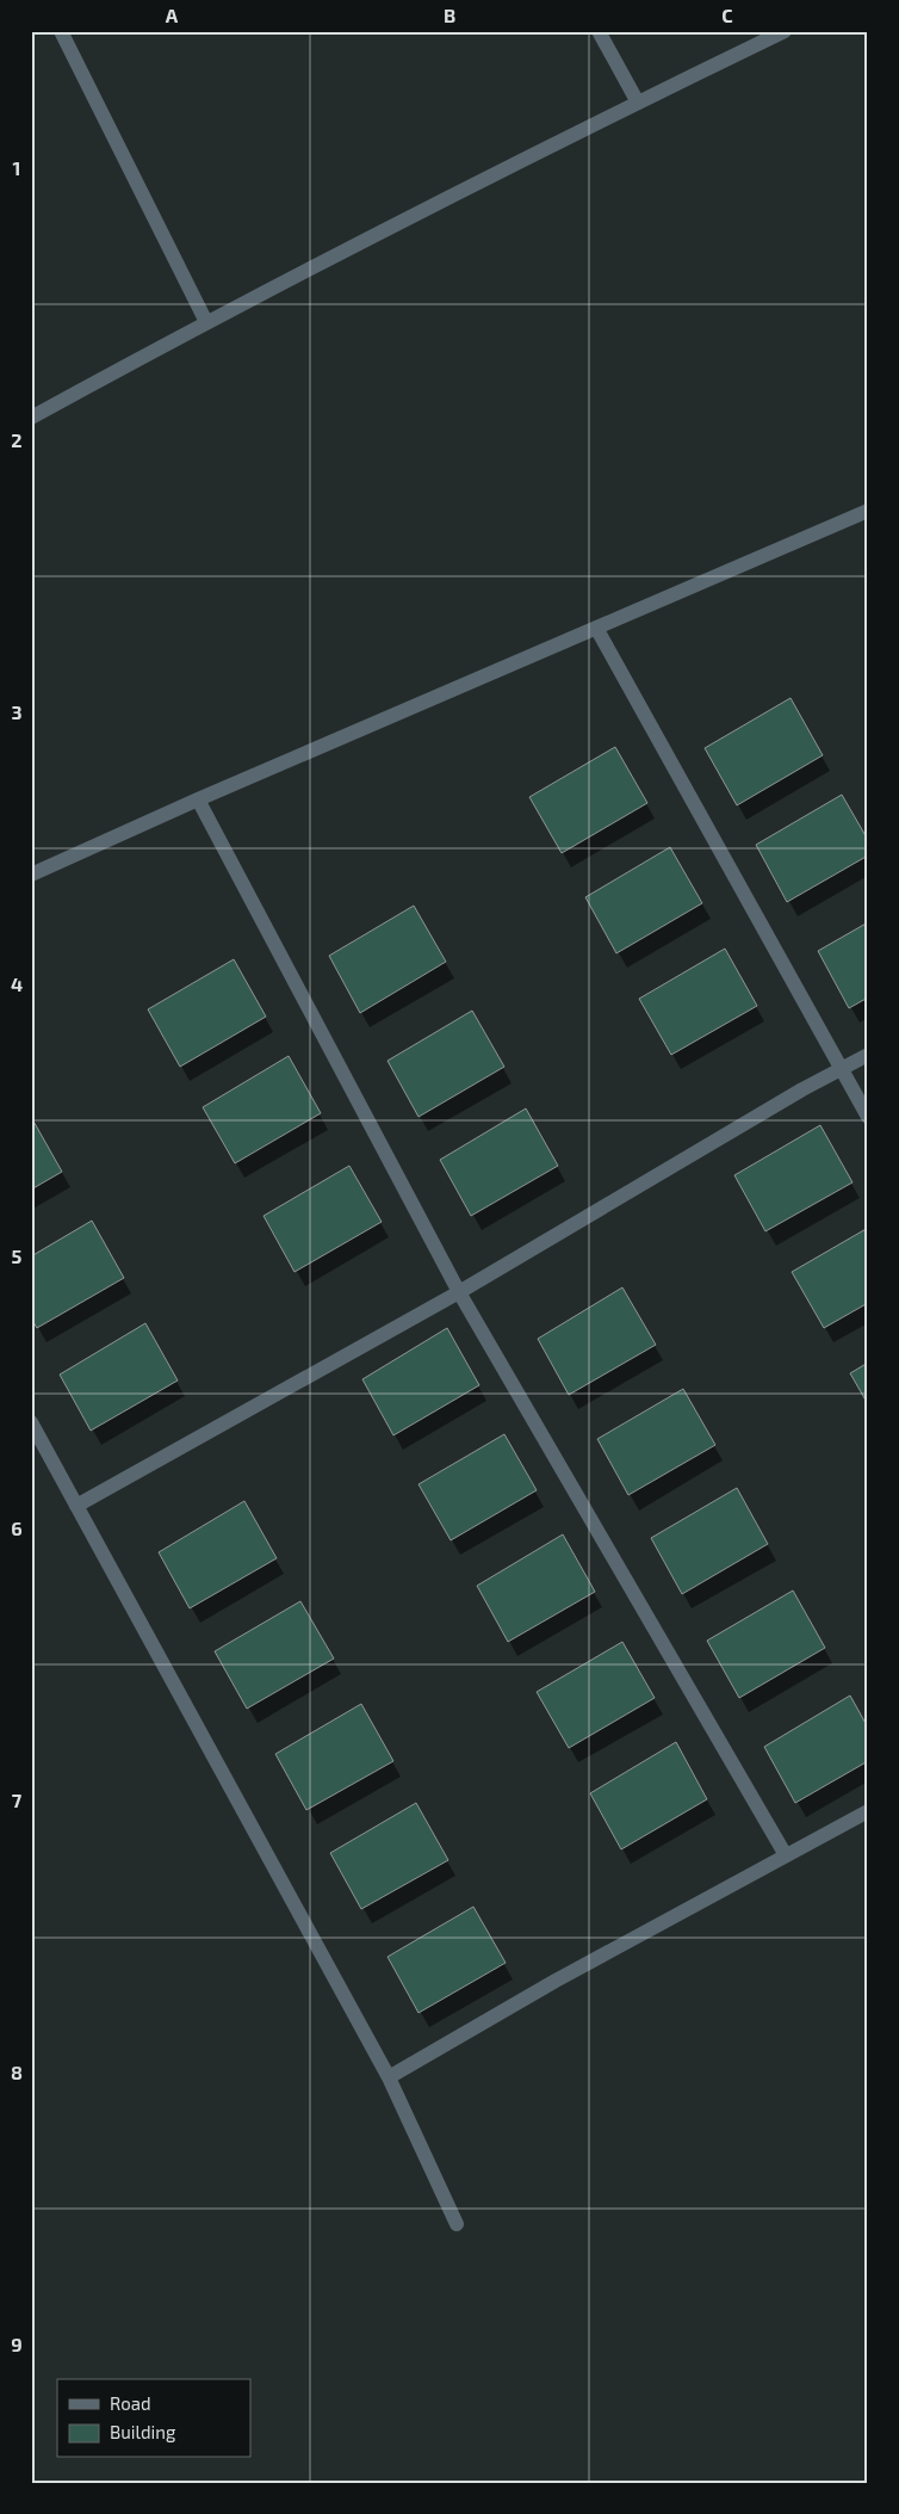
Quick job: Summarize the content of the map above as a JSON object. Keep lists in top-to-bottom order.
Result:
{
  "legend": ["Road", "Building"],
  "grid": {
    "columns": ["A", "B", "C"],
    "rows": [
      "1",
      "2",
      "3",
      "4",
      "5",
      "6",
      "7",
      "8",
      "9"
    ]
  }
}
